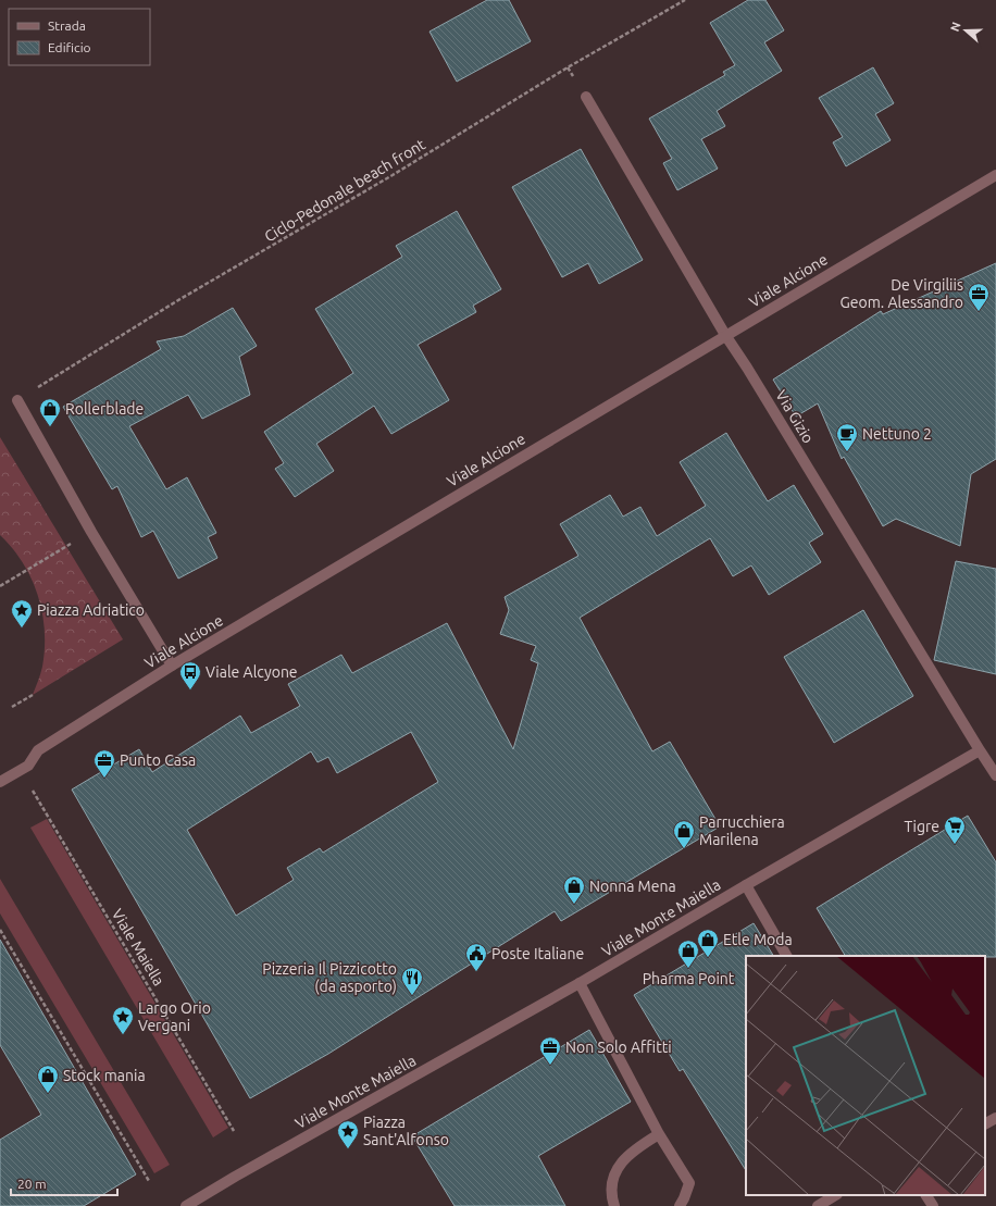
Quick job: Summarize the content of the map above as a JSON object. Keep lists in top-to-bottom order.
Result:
{
  "streets": {
    "street": ["Viale Alcione", "Via Gizio", "Viale Monte Maiella"],
    "path": ["Ciclo-Pedonale beach front", "Viale Maiella"]
  },
  "crossings": [
    ["Viale Alcione", "Via Gizio"],
    ["Via Gizio", "Viale Monte Maiella"]
  ],
  "places": {
    "office": ["De Virgiliis Geom. Alessandro", "Punto Casa", "Non Solo Affitti"],
    "shop": [
      "Rollerblade",
      "Parrucchiera Marilena",
      "Nonna Mena",
      "Etle Moda",
      "Pharma Point",
      "Stock mania"
    ],
    "cafe": ["Nettuno 2"],
    "place": ["Piazza Adriatico", "Largo Orio Vergani", "Piazza Sant'Alfonso"],
    "bus stop": ["Viale Alcyone"],
    "supermarket": ["Tigre"],
    "public building": ["Poste Italiane"],
    "restaurant": ["Pizzeria Il Pizzicotto (da asporto)"]
  },
  "legend": ["Strada", "Edificio"],
  "scale_bar": "20 m",
  "north": "left"
}
